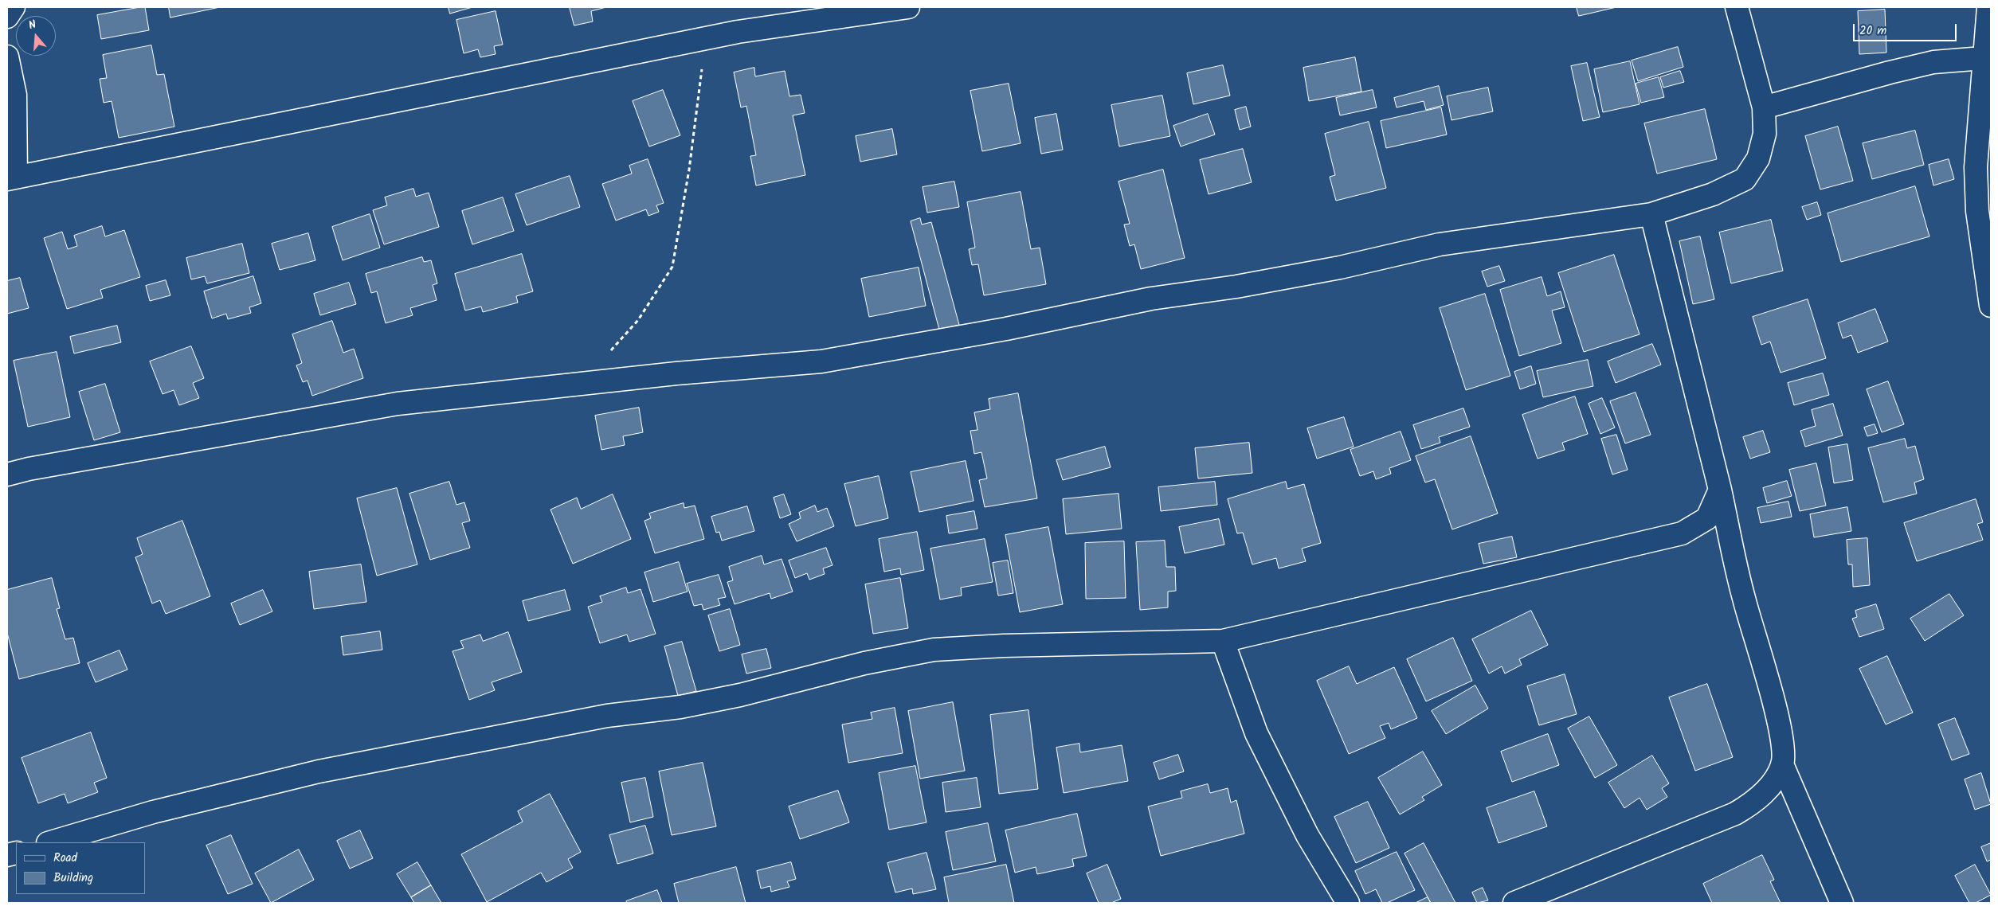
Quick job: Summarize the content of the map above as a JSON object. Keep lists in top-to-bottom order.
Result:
{
  "legend": ["Road", "Building"],
  "scale_bar": "20 m",
  "north": "top"
}
